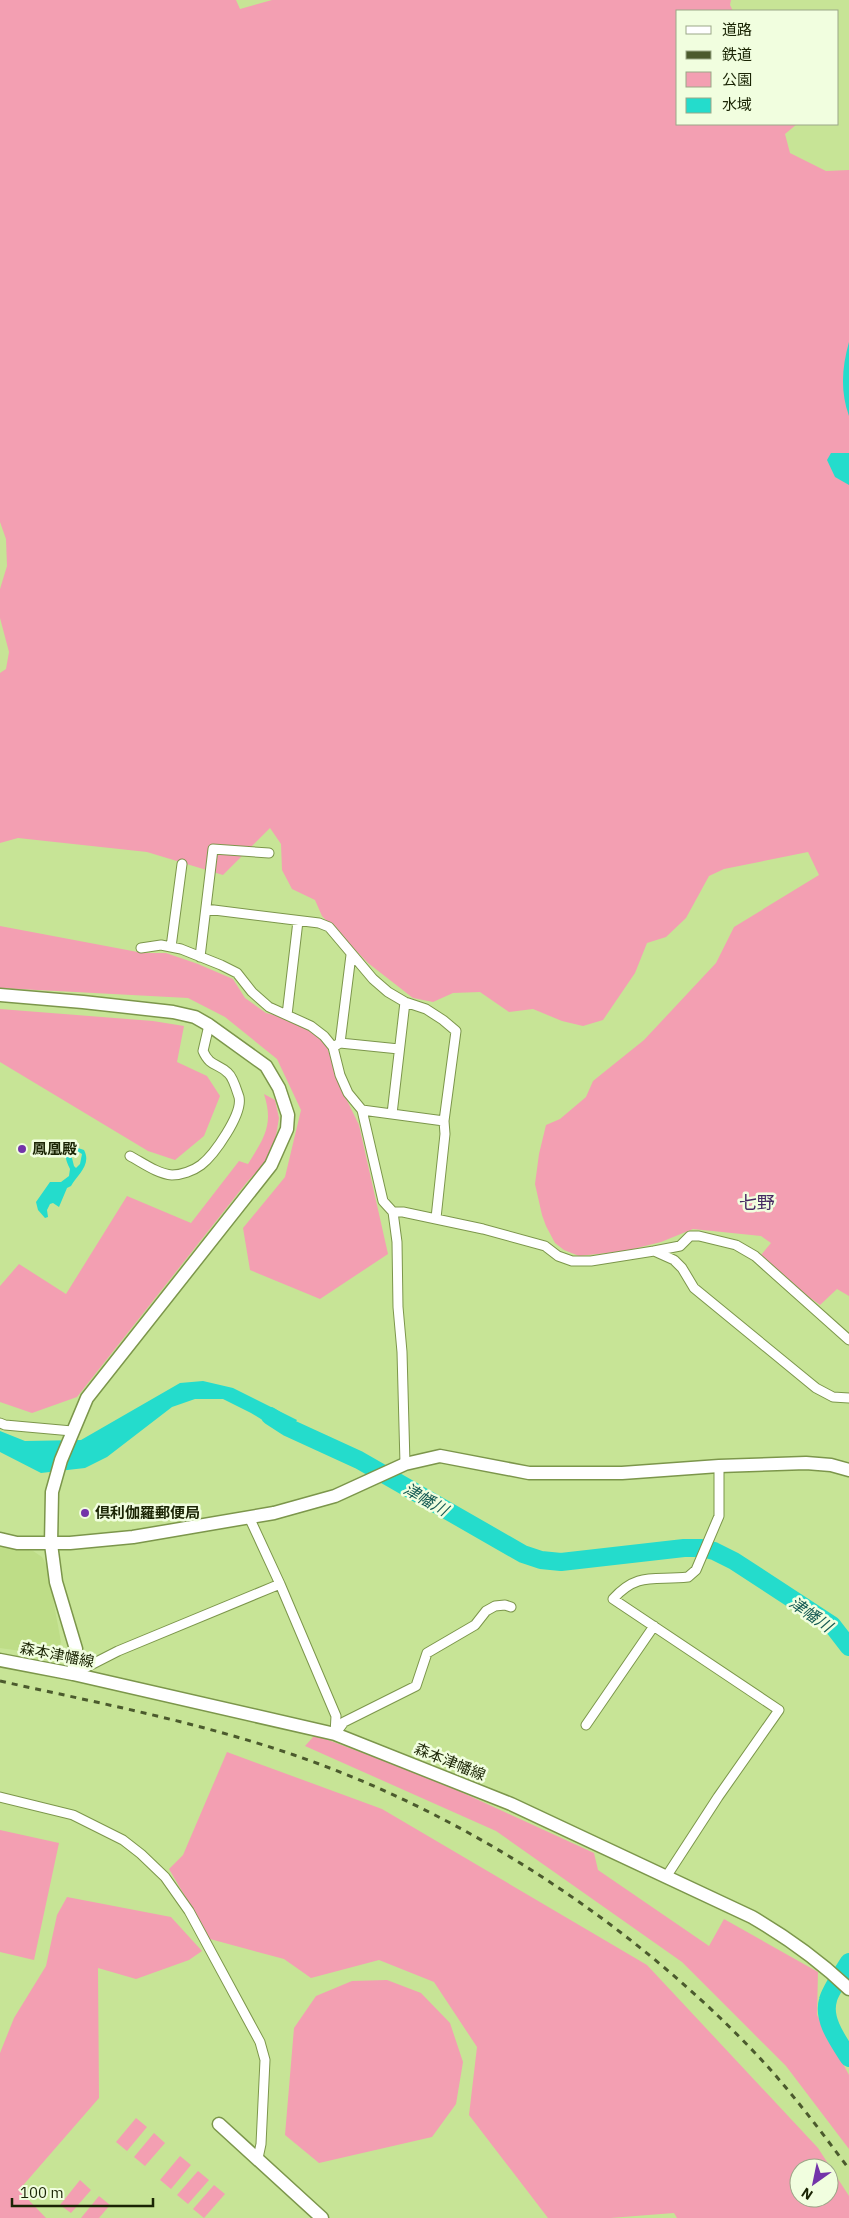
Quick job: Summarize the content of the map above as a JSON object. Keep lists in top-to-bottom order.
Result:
{
  "streets": {
    "street": ["森本津幡線"]
  },
  "districts": ["七野"],
  "water": ["津幡川"],
  "places": ["鳳凰殿", "倶利伽羅郵便局"],
  "legend": [
    "道路",
    "鉄道",
    "公園",
    "水域"
  ],
  "scale_bar": "100 m",
  "north": "bottom left"
}
